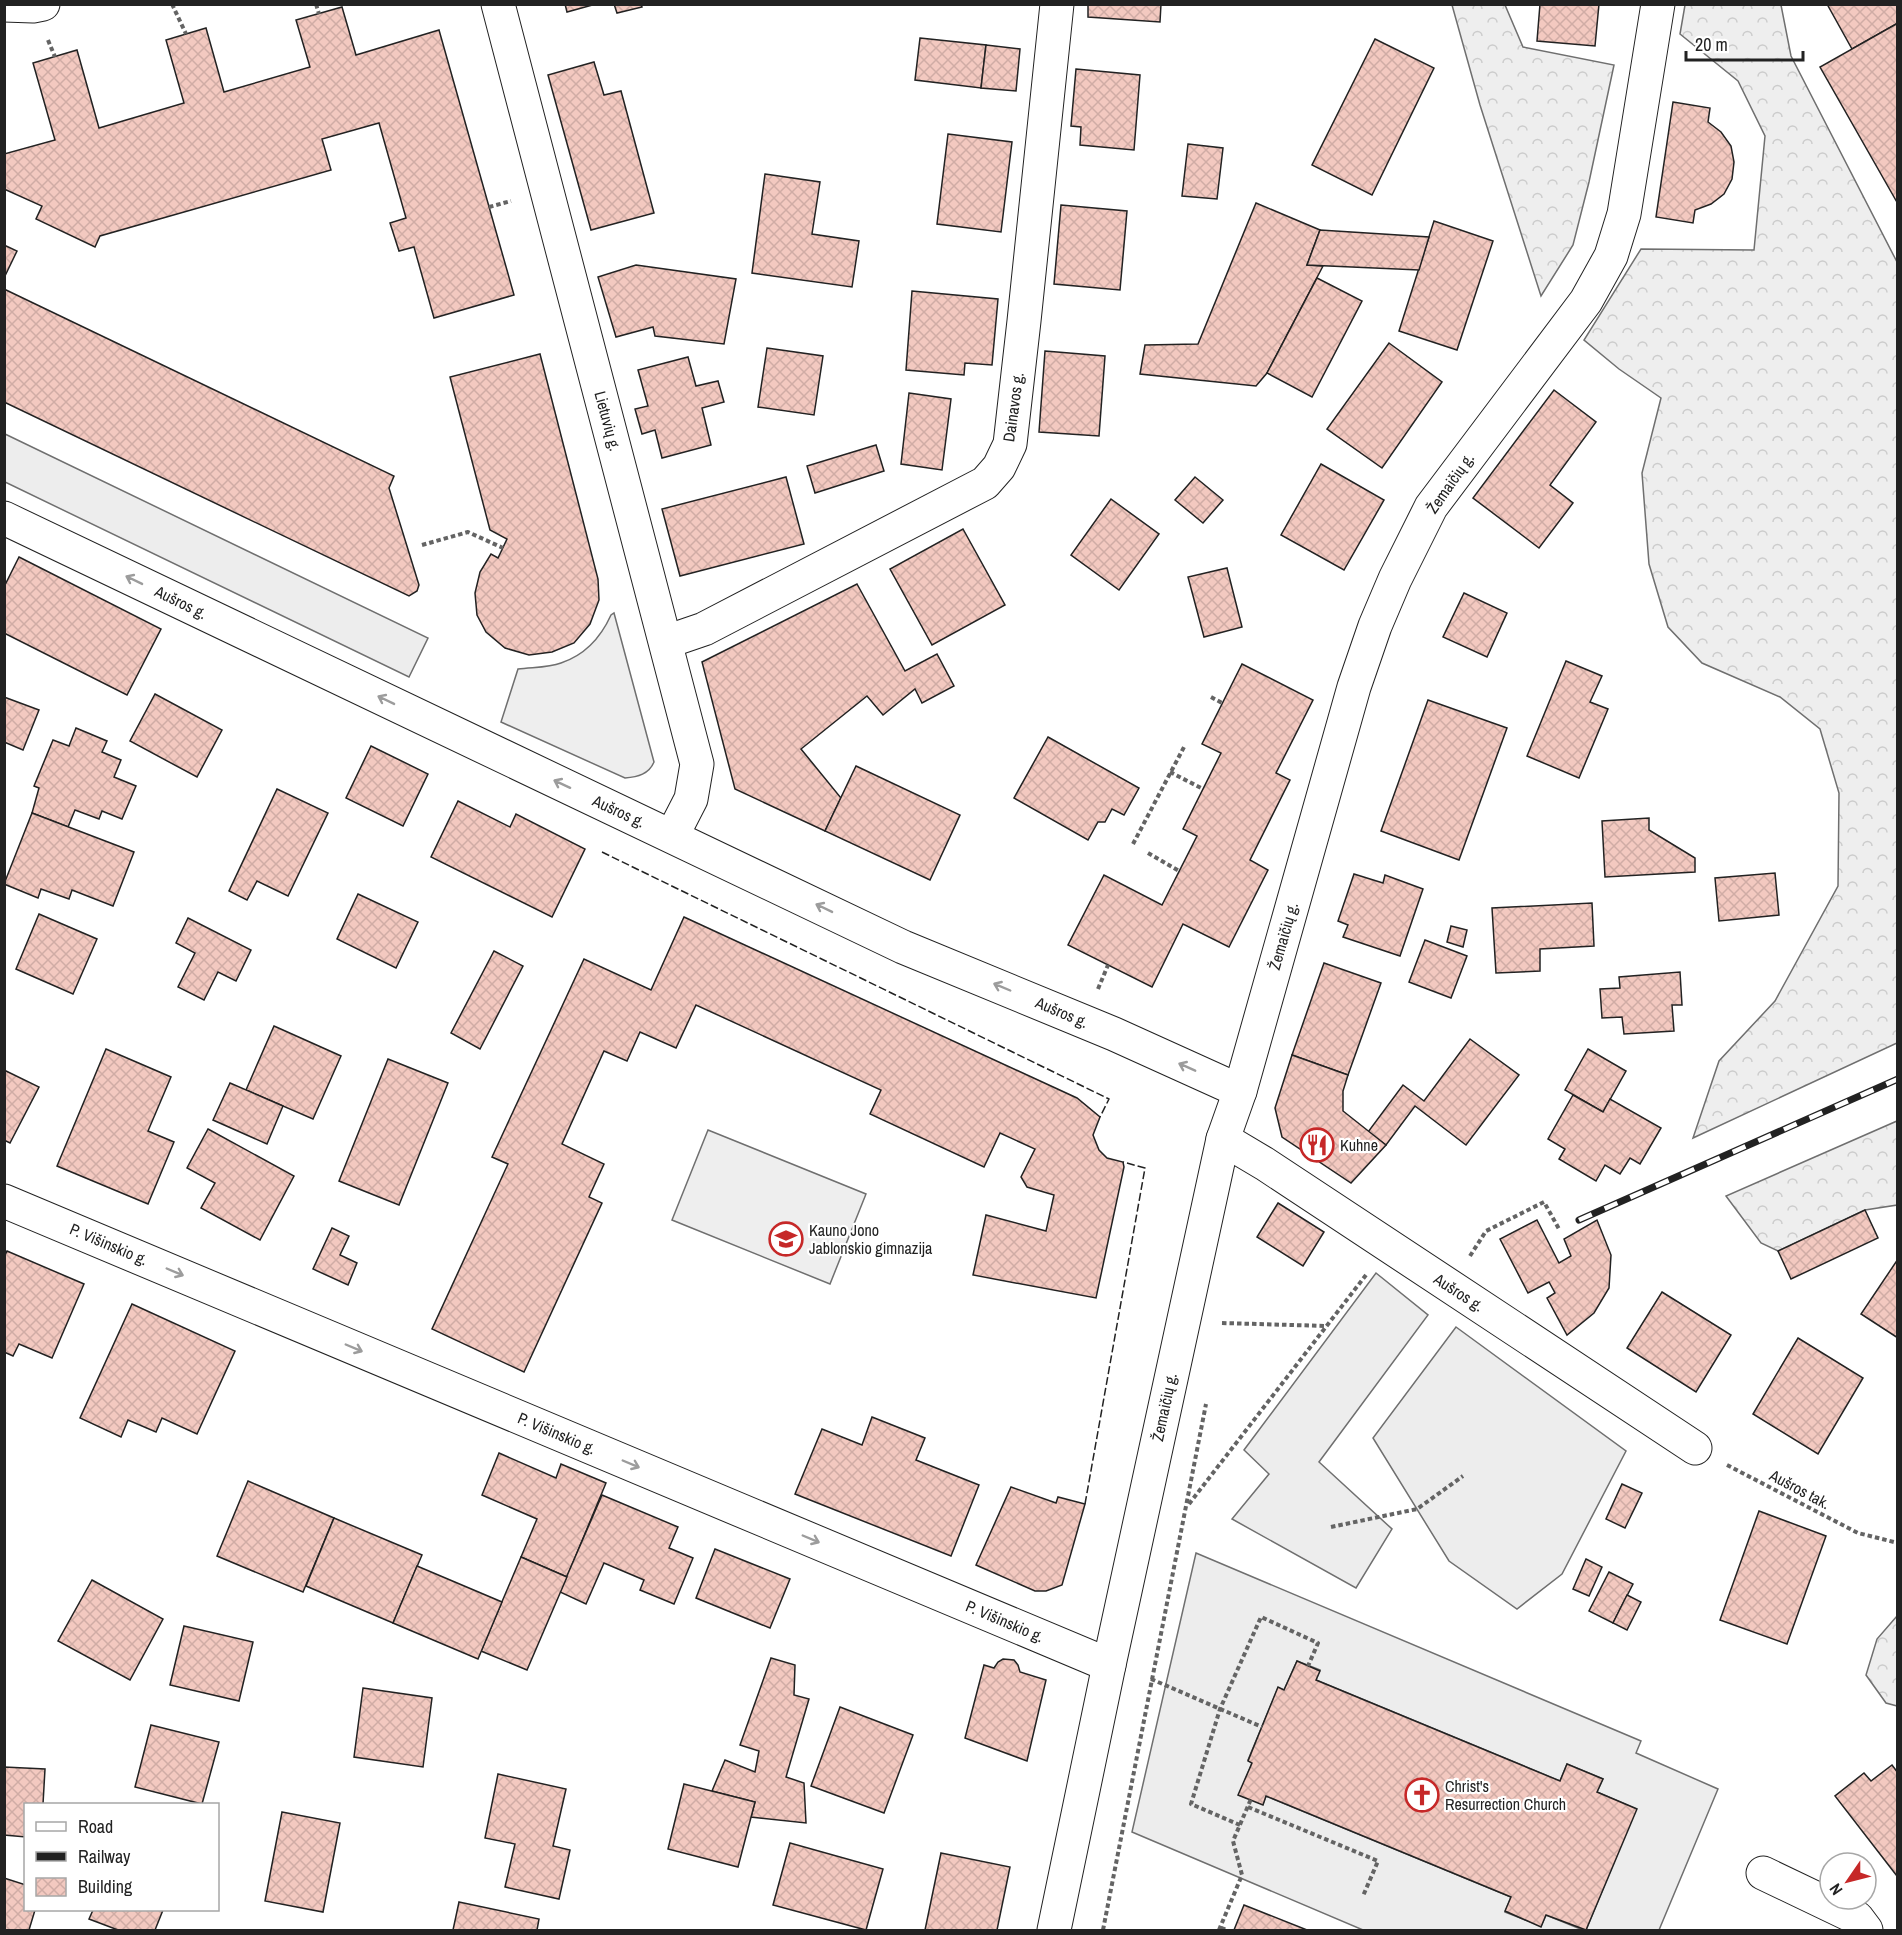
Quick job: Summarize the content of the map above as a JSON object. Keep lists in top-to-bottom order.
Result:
{
  "streets": {
    "street": [
      "Dainavos g.",
      "Lietuvių g.",
      "Žemaičių g.",
      "Aušros g.",
      "P. Višinskio g."
    ],
    "path": ["Aušros tak."]
  },
  "crossings": [
    ["Dainavos g.", "Lietuvių g."],
    ["Lietuvių g.", "Aušros g."],
    ["Žemaičių g.", "Aušros g."],
    ["Žemaičių g.", "P. Višinskio g."],
    ["Aušros g.", "Aušros tak."]
  ],
  "one_way": ["Aušros g.", "P. Višinskio g."],
  "places": {
    "restaurant": ["Kuhne"],
    "school or university": ["Kauno Jono Jablonskio gimnazija"],
    "church": ["Christ's Resurrection Church"]
  },
  "legend": ["Road", "Railway", "Building"],
  "scale_bar": "20 m",
  "north": "bottom left"
}
